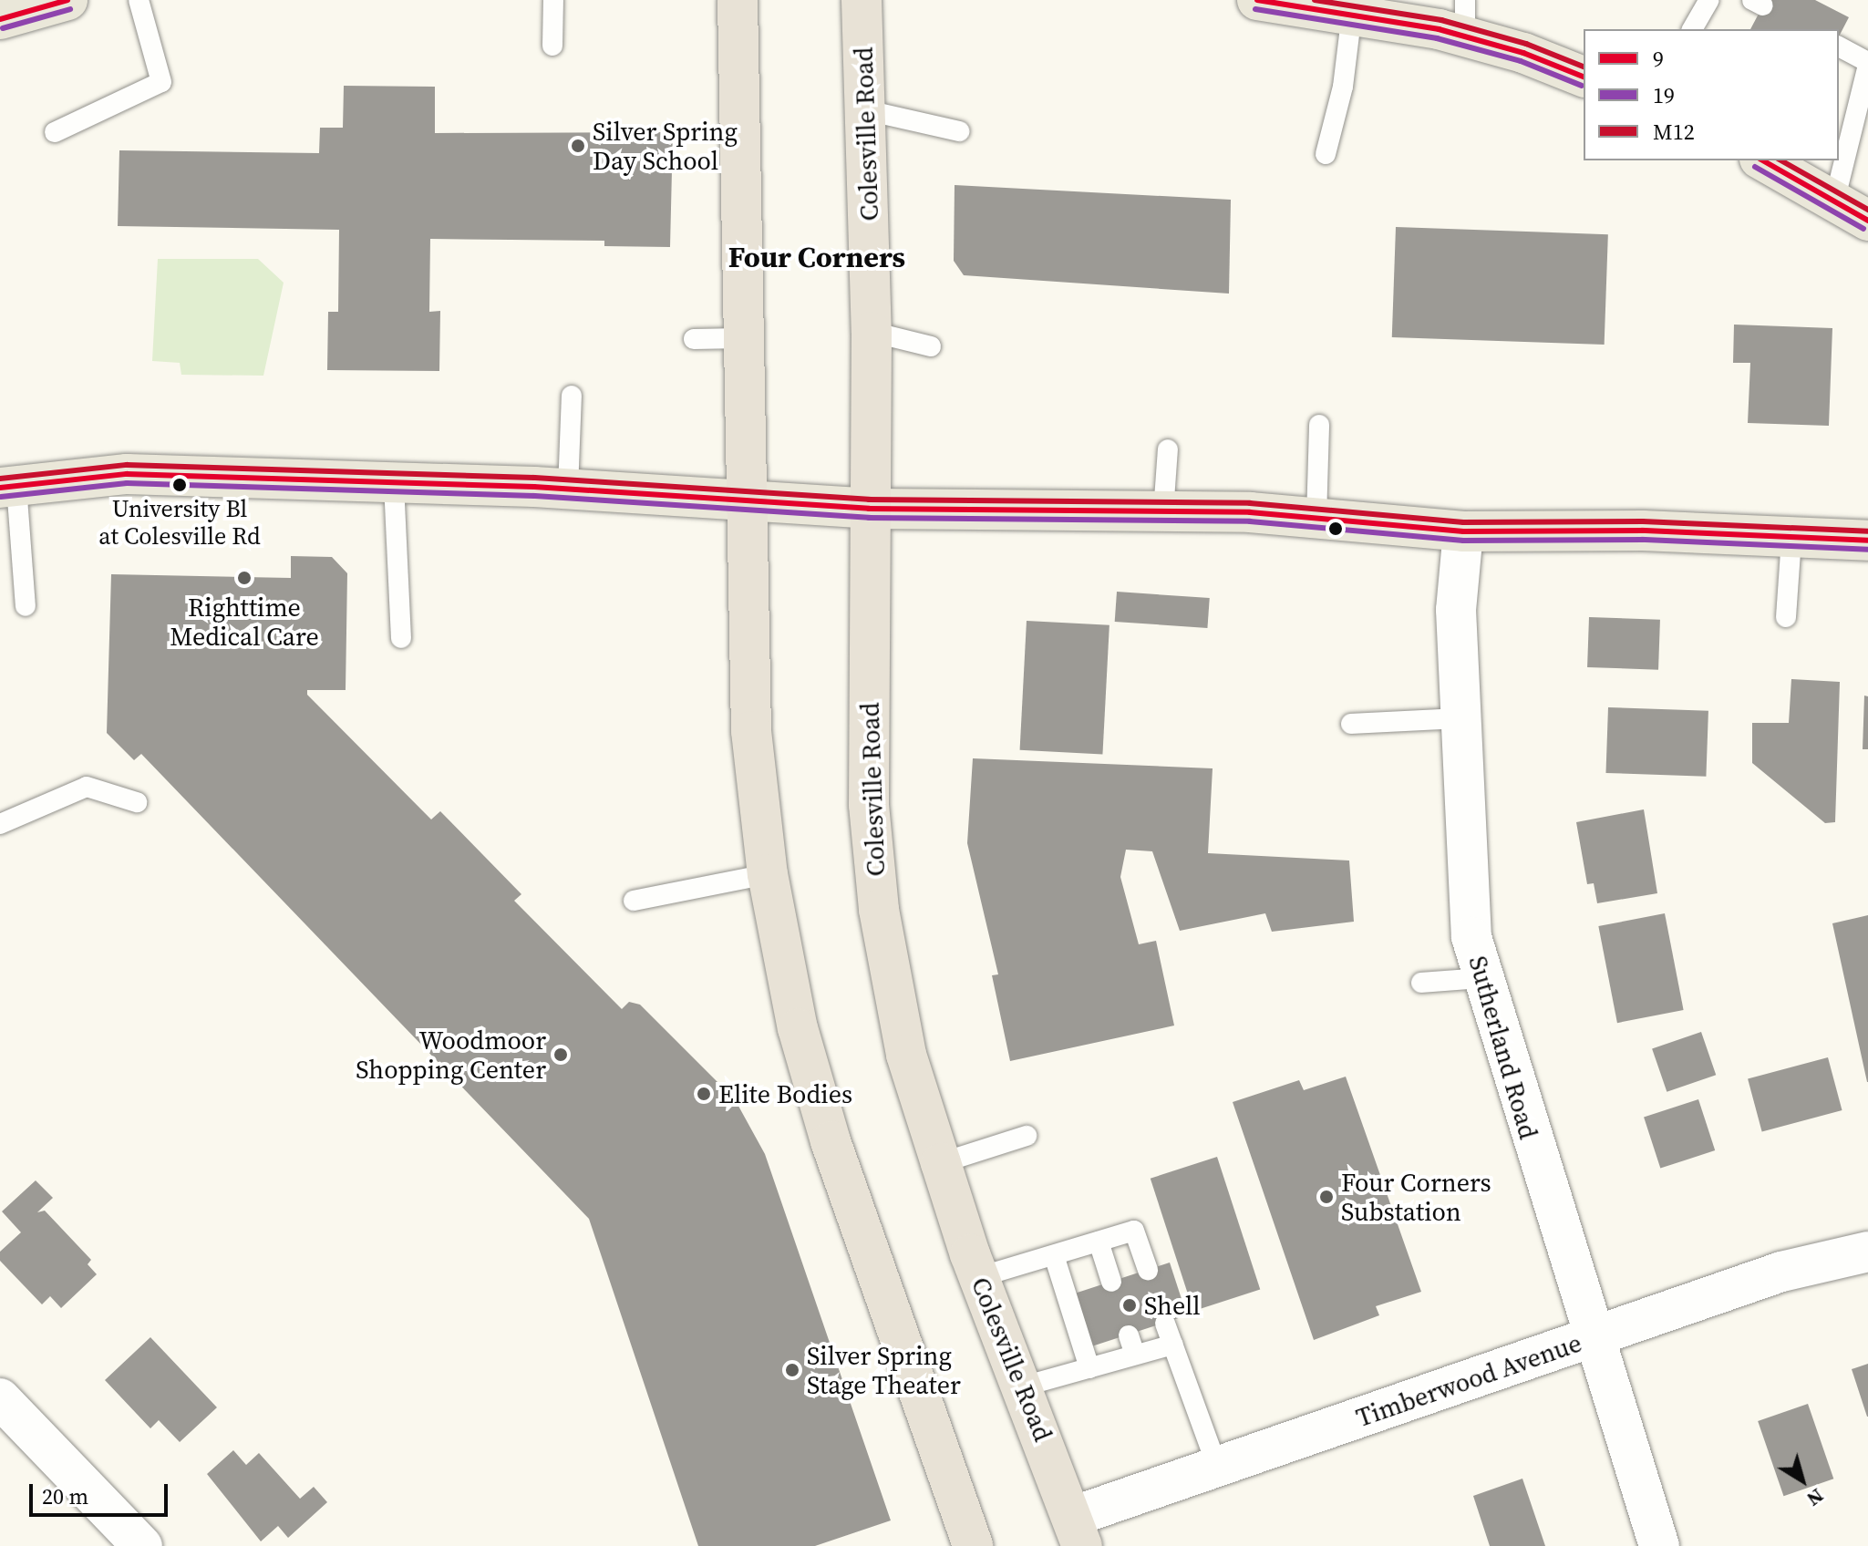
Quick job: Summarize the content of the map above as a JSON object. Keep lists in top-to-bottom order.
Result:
{
  "streets": {
    "highway": ["Colesville Road"],
    "street": ["Sutherland Road", "Timberwood Avenue"]
  },
  "crossings": [
    ["Colesville Road", "Timberwood Avenue"],
    ["Sutherland Road", "Timberwood Avenue"]
  ],
  "districts": ["Four Corners"],
  "places": [
    "Silver Spring Day School",
    "University Bl at Colesville Rd",
    "Righttime Medical Care",
    "Woodmoor Shopping Center",
    "Elite Bodies",
    "Four Corners Substation",
    "Shell",
    "Silver Spring Stage Theater"
  ],
  "lines": ["transit line 9", "transit line M12", "transit line 19"],
  "legend": ["9", "19", "M12"],
  "scale_bar": "20 m",
  "north": "bottom right"
}
